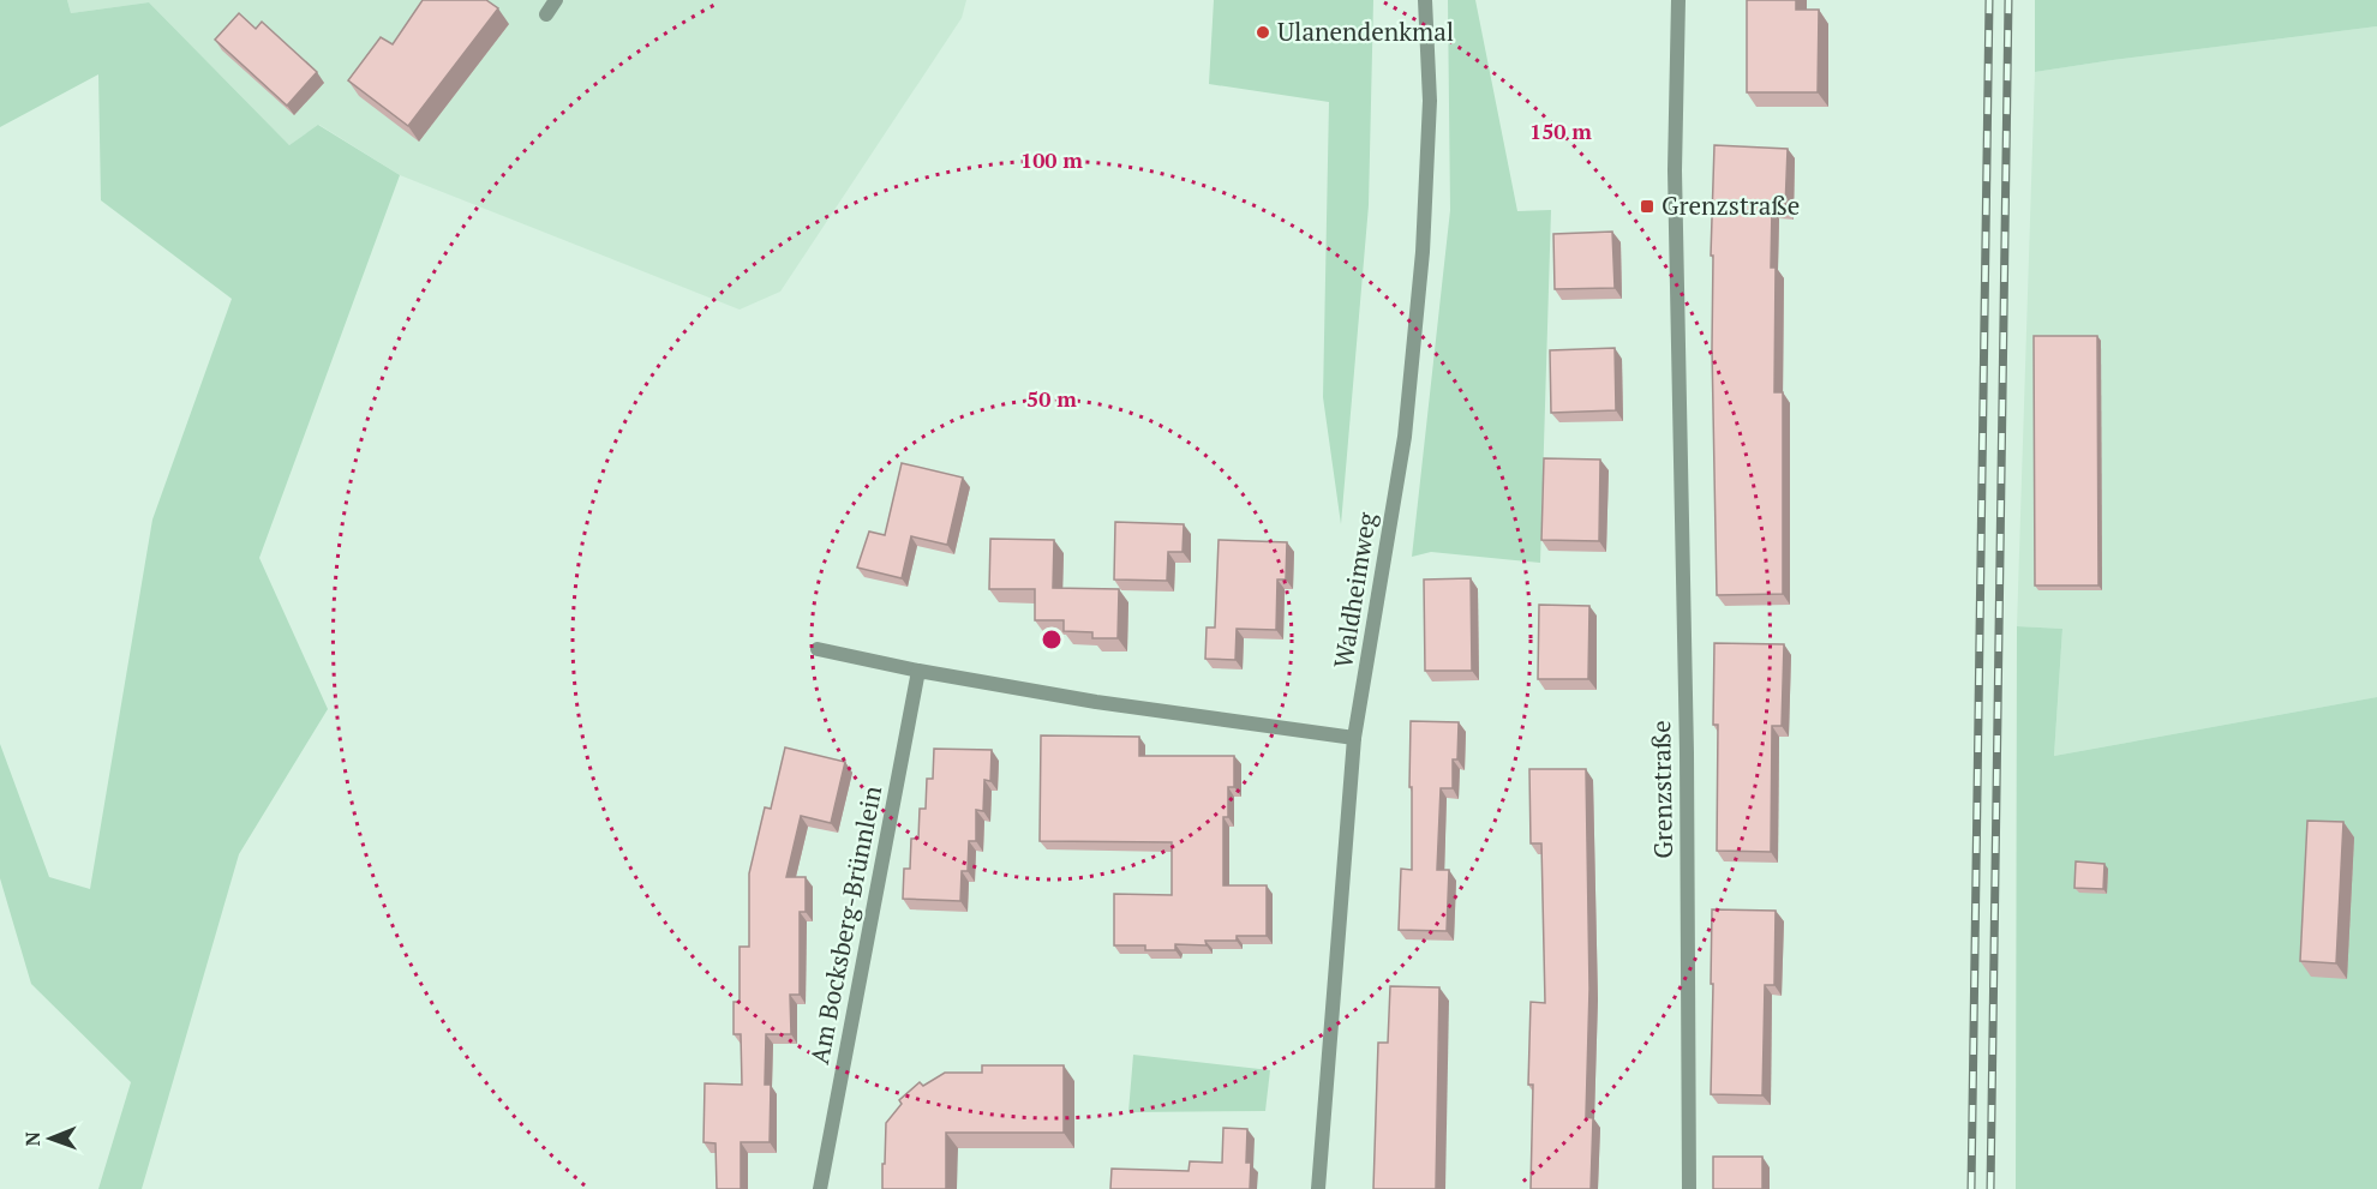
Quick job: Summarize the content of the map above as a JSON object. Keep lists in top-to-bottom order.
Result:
{
  "streets": {
    "street": ["Waldheimweg", "Grenzstraße", "Am Bocksberg-Brünnlein"]
  },
  "places": {
    "other": ["Ulanendenkmal"],
    "transit": ["Grenzstraße"]
  },
  "north": "left",
  "rings": ["150 m", "100 m", "50 m"]
}
